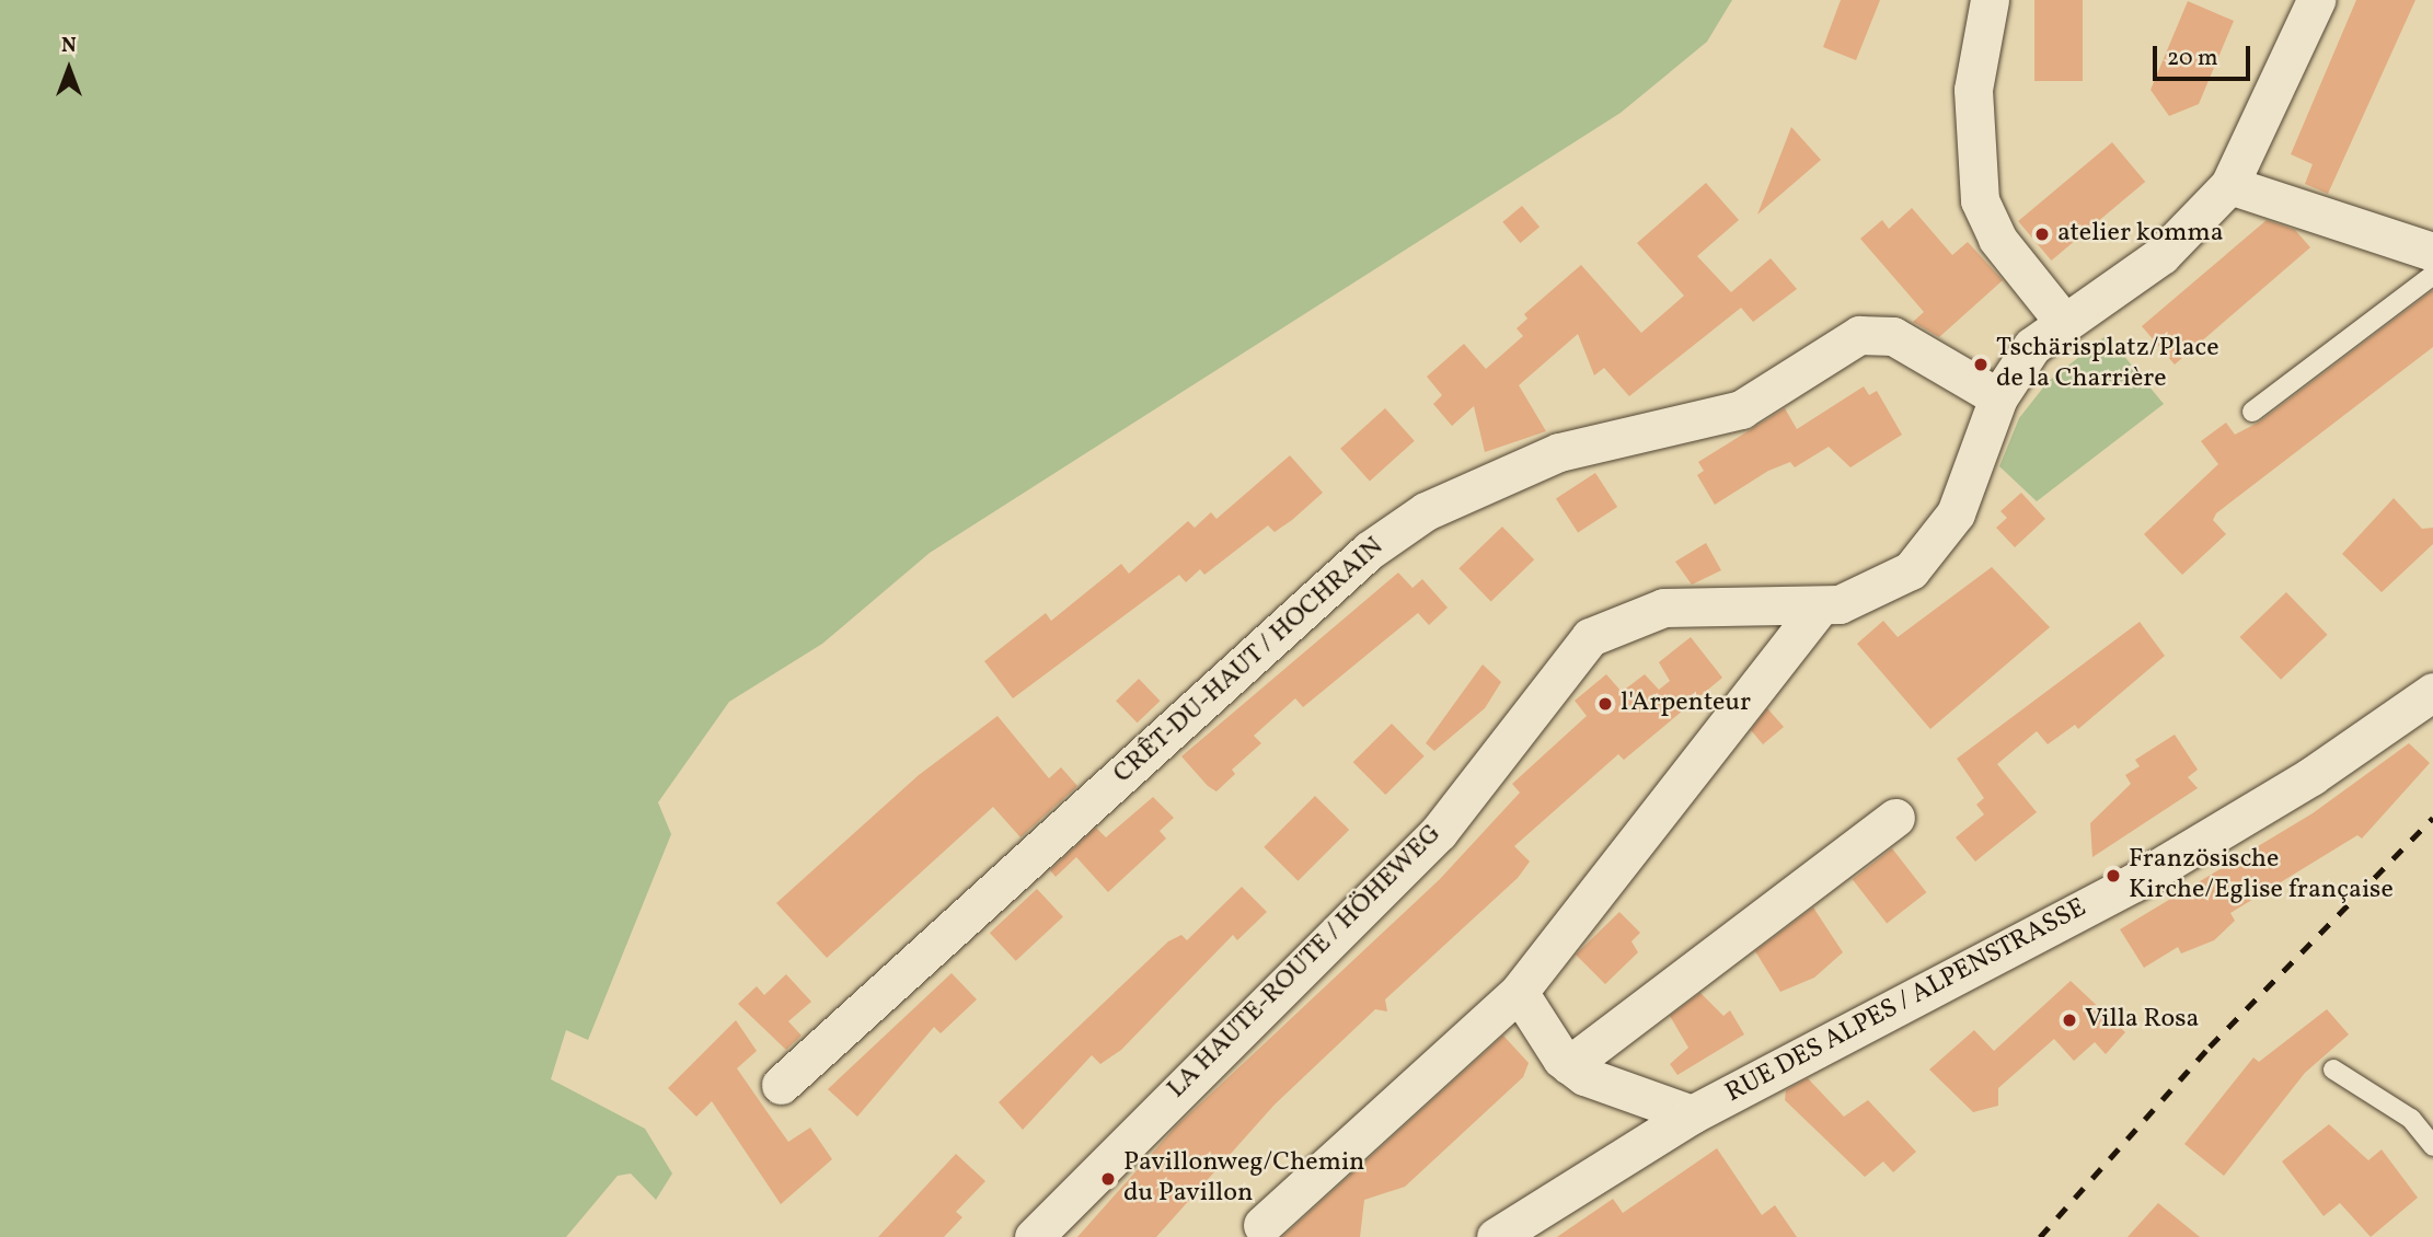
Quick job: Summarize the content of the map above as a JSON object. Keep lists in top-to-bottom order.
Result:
{
  "streets": {
    "street": ["CRÊT-DU-HAUT / HOCHRAIN", "LA HAUTE-ROUTE / HÖHEWEG", "RUE DES ALPES / ALPENSTRASSE"]
  },
  "crossings": [
    ["CRÊT-DU-HAUT / HOCHRAIN", "LA HAUTE-ROUTE / HÖHEWEG"]
  ],
  "places": [
    "atelier komma",
    "Tschärisplatz/Place de la Charrière",
    "l'Arpenteur",
    "Französische Kirche/Eglise française",
    "Villa Rosa",
    "Pavillonweg/Chemin du Pavillon"
  ],
  "scale_bar": "20 m",
  "north": "top"
}
